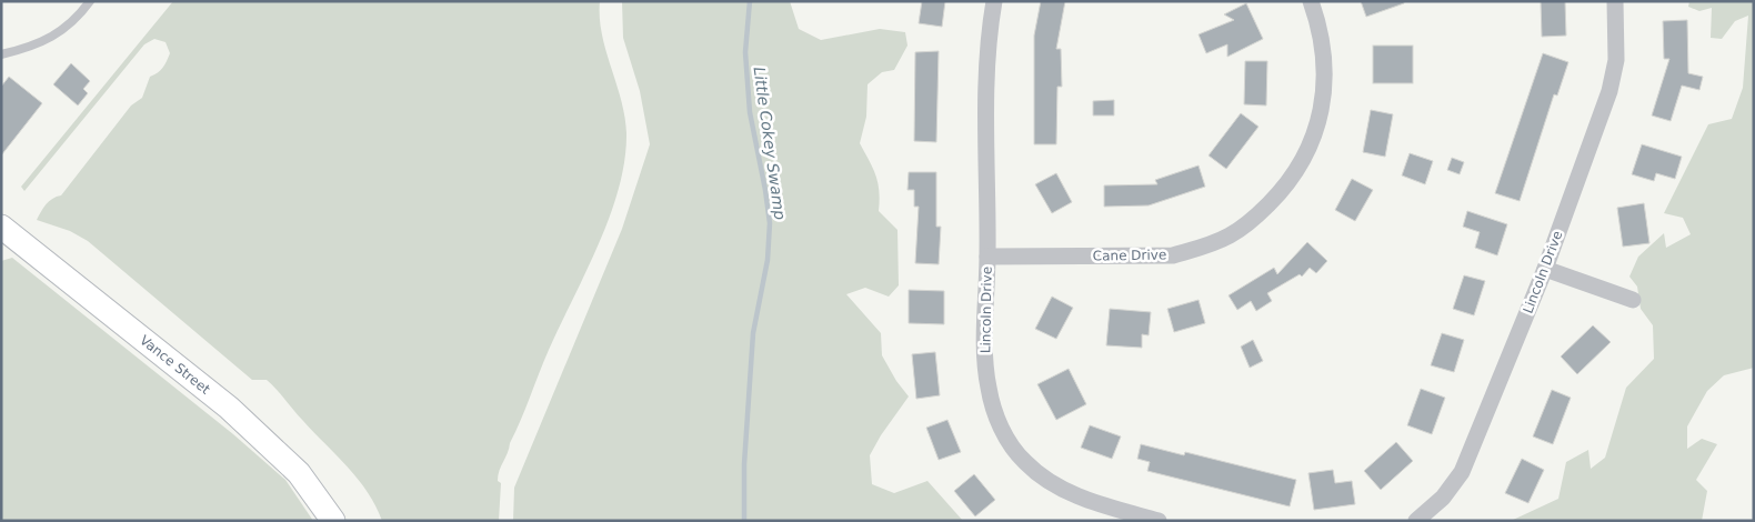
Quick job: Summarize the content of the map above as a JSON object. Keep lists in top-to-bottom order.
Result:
{
  "streets": {
    "street": ["Cane Drive", "Lincoln Drive", "Vance Street"]
  },
  "crossings": [
    ["Cane Drive", "Lincoln Drive"]
  ],
  "water": ["Little Cokey Swamp"]
}
